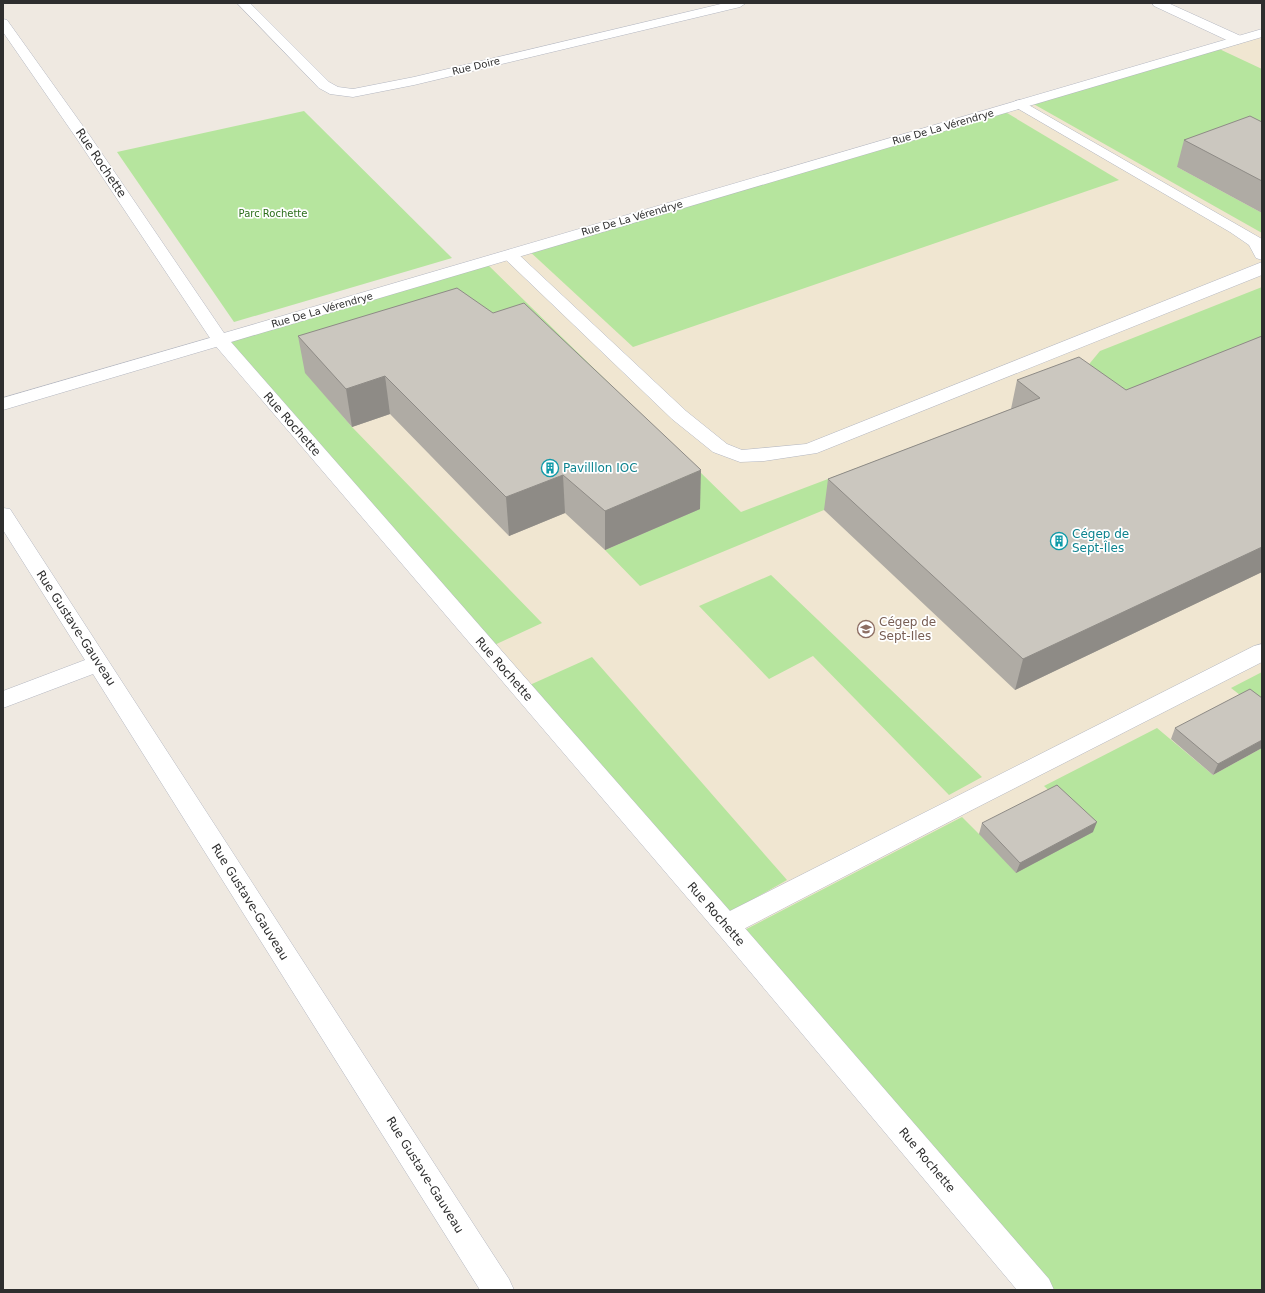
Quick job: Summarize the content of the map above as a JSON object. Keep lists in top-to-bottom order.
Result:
{
  "streets": {
    "street": [
      "Rue Doire",
      "Rue De La Vérendrye",
      "Rue Rochette",
      "Rue Gustave-Gauveau"
    ]
  },
  "crossings": [
    ["Rue De La Vérendrye", "Rue Rochette"]
  ],
  "parks": ["Parc Rochette"],
  "places": {
    "building": ["Pavilllon IOC", "Cégep de Sept-Îles"],
    "school or university": ["Cégep de Sept-Iles"]
  }
}
